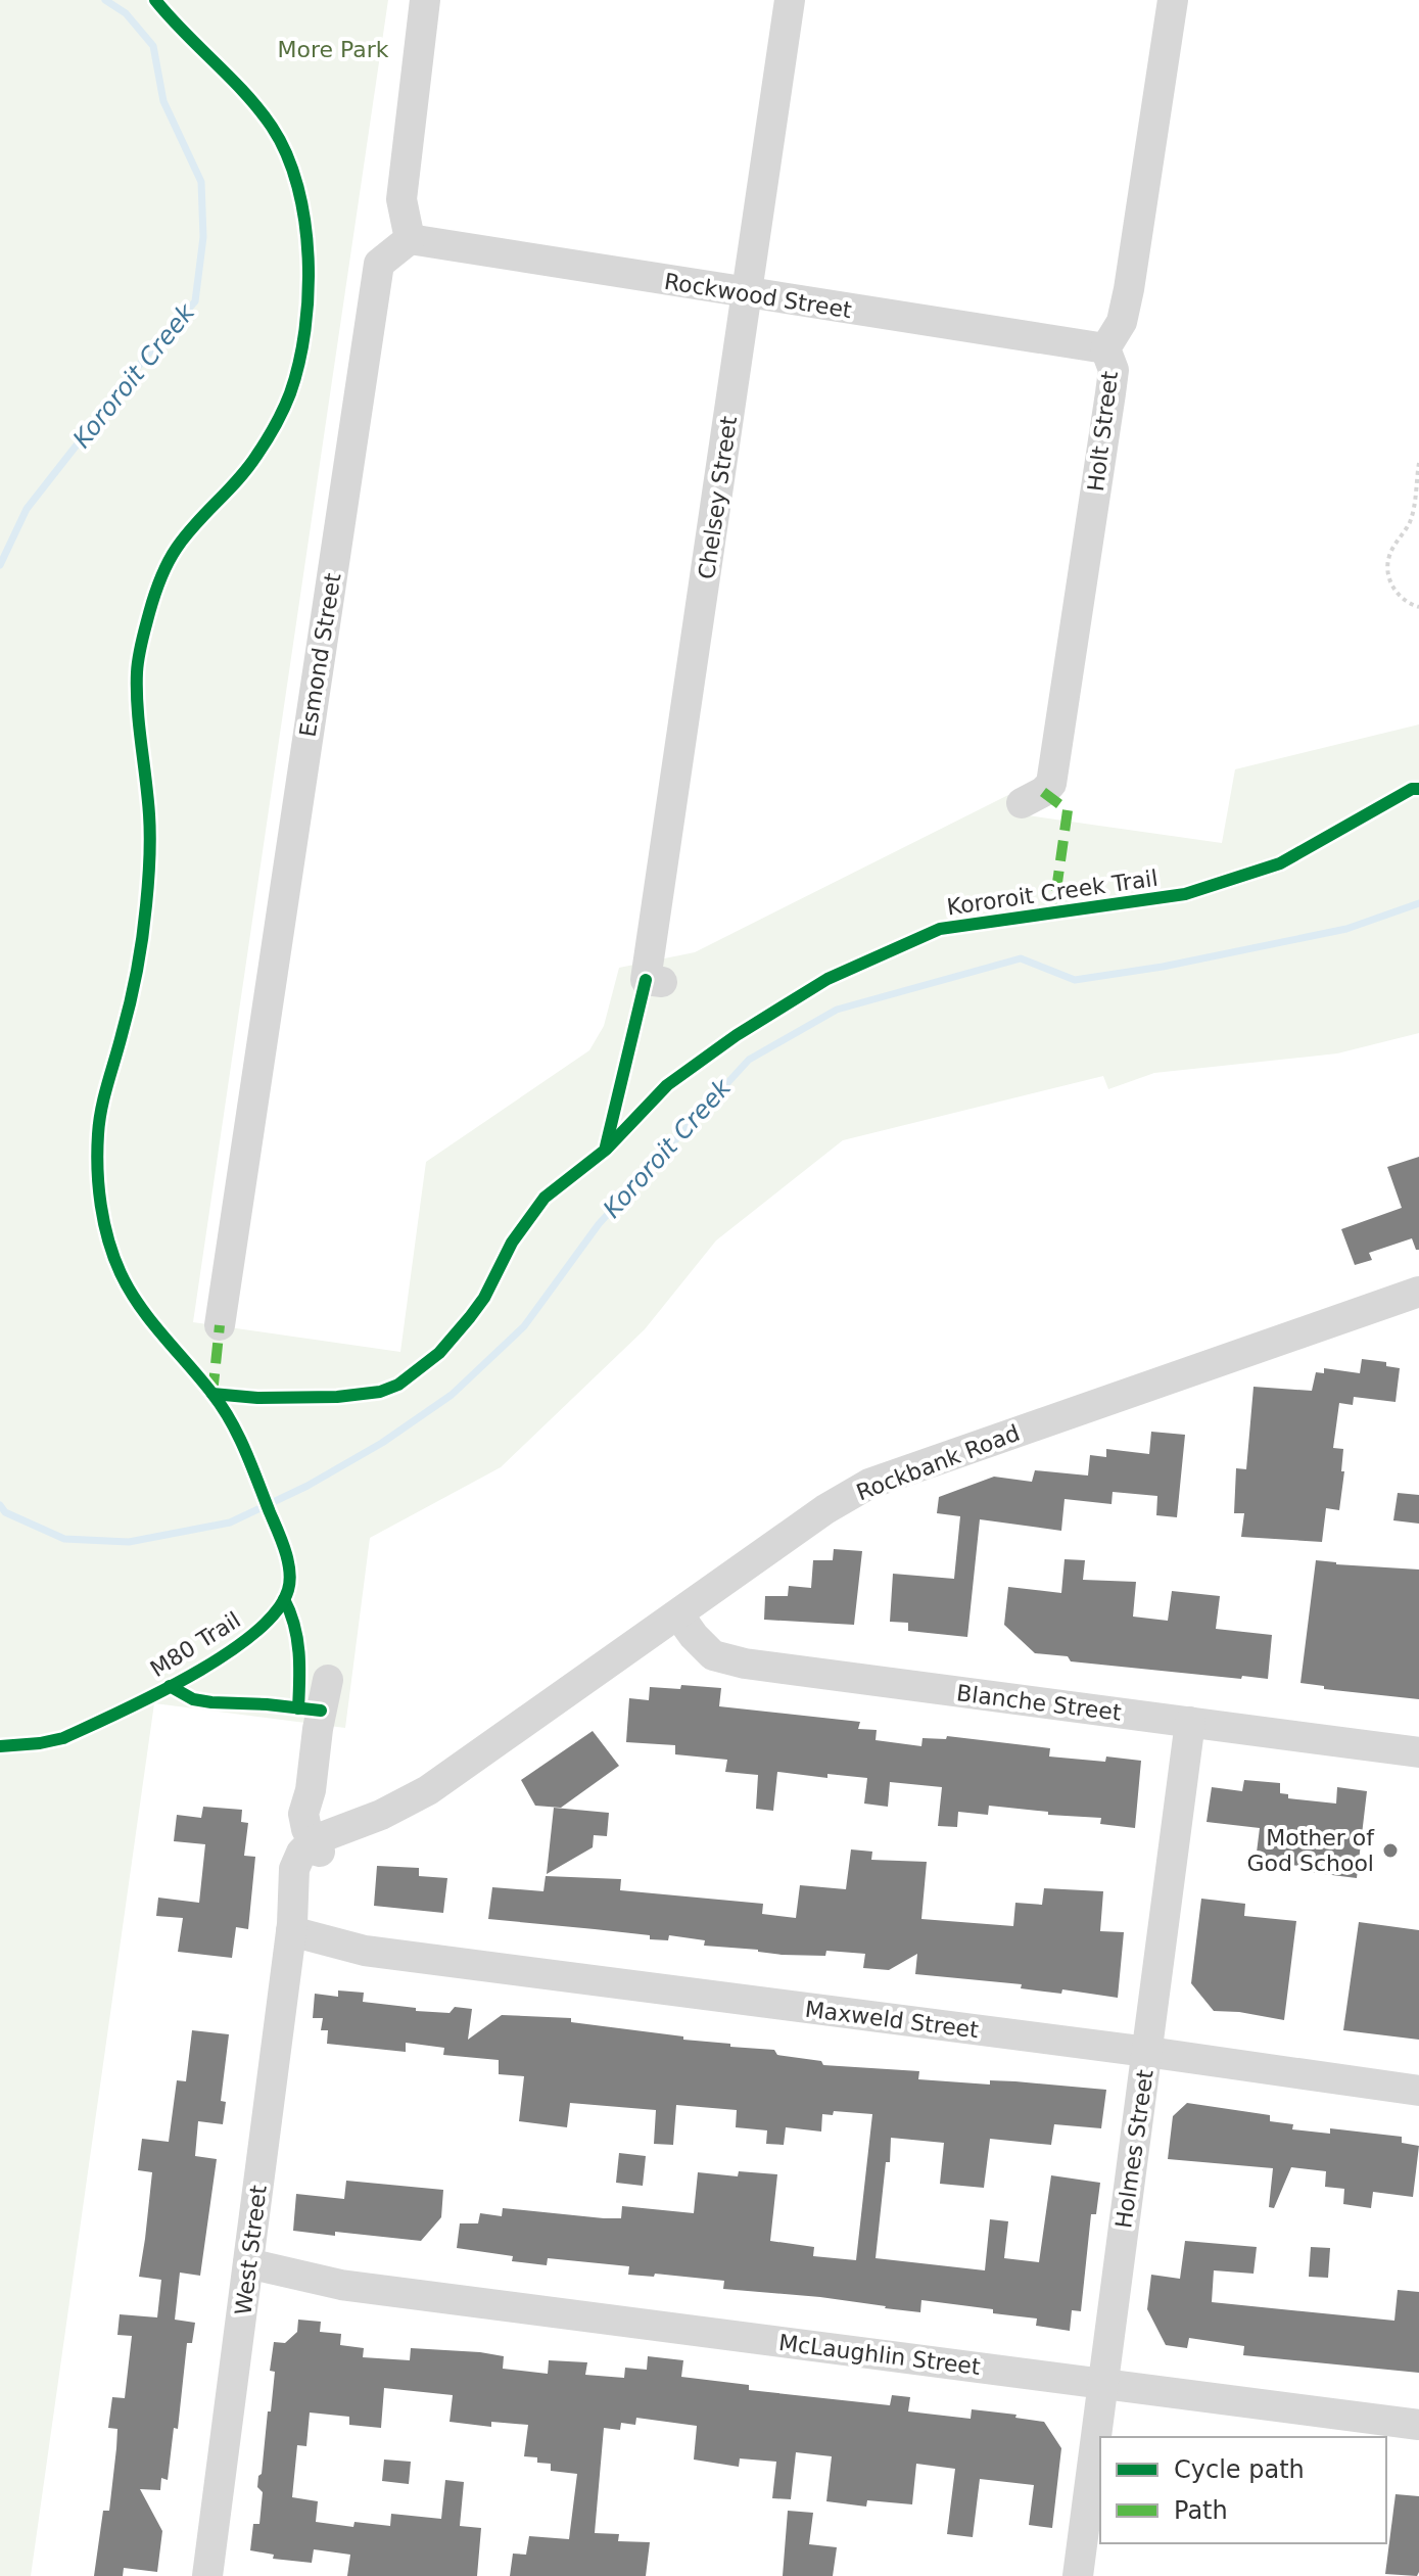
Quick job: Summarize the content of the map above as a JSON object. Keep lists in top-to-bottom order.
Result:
{
  "streets": {
    "street": [
      "Rockwood Street",
      "Holt Street",
      "Chelsey Street",
      "Esmond Street",
      "Rockbank Road",
      "Blanche Street",
      "Maxweld Street",
      "Holmes Street",
      "West Street",
      "McLaughlin Street"
    ],
    "cycle path": ["Kororoit Creek Trail", "M80 Trail"]
  },
  "crossings": [
    ["Rockwood Street", "Holt Street"],
    ["Rockwood Street", "Chelsey Street"],
    ["Rockwood Street", "Esmond Street"],
    ["Rockbank Road", "Blanche Street"],
    ["Rockbank Road", "West Street"],
    ["Blanche Street", "Holmes Street"],
    ["Maxweld Street", "Holmes Street"],
    ["Maxweld Street", "West Street"],
    ["Holmes Street", "McLaughlin Street"],
    ["West Street", "McLaughlin Street"]
  ],
  "water": ["Kororoit Creek"],
  "parks": ["More Park"],
  "places": ["Mother of God School"],
  "legend": ["Cycle path", "Path"]
}
